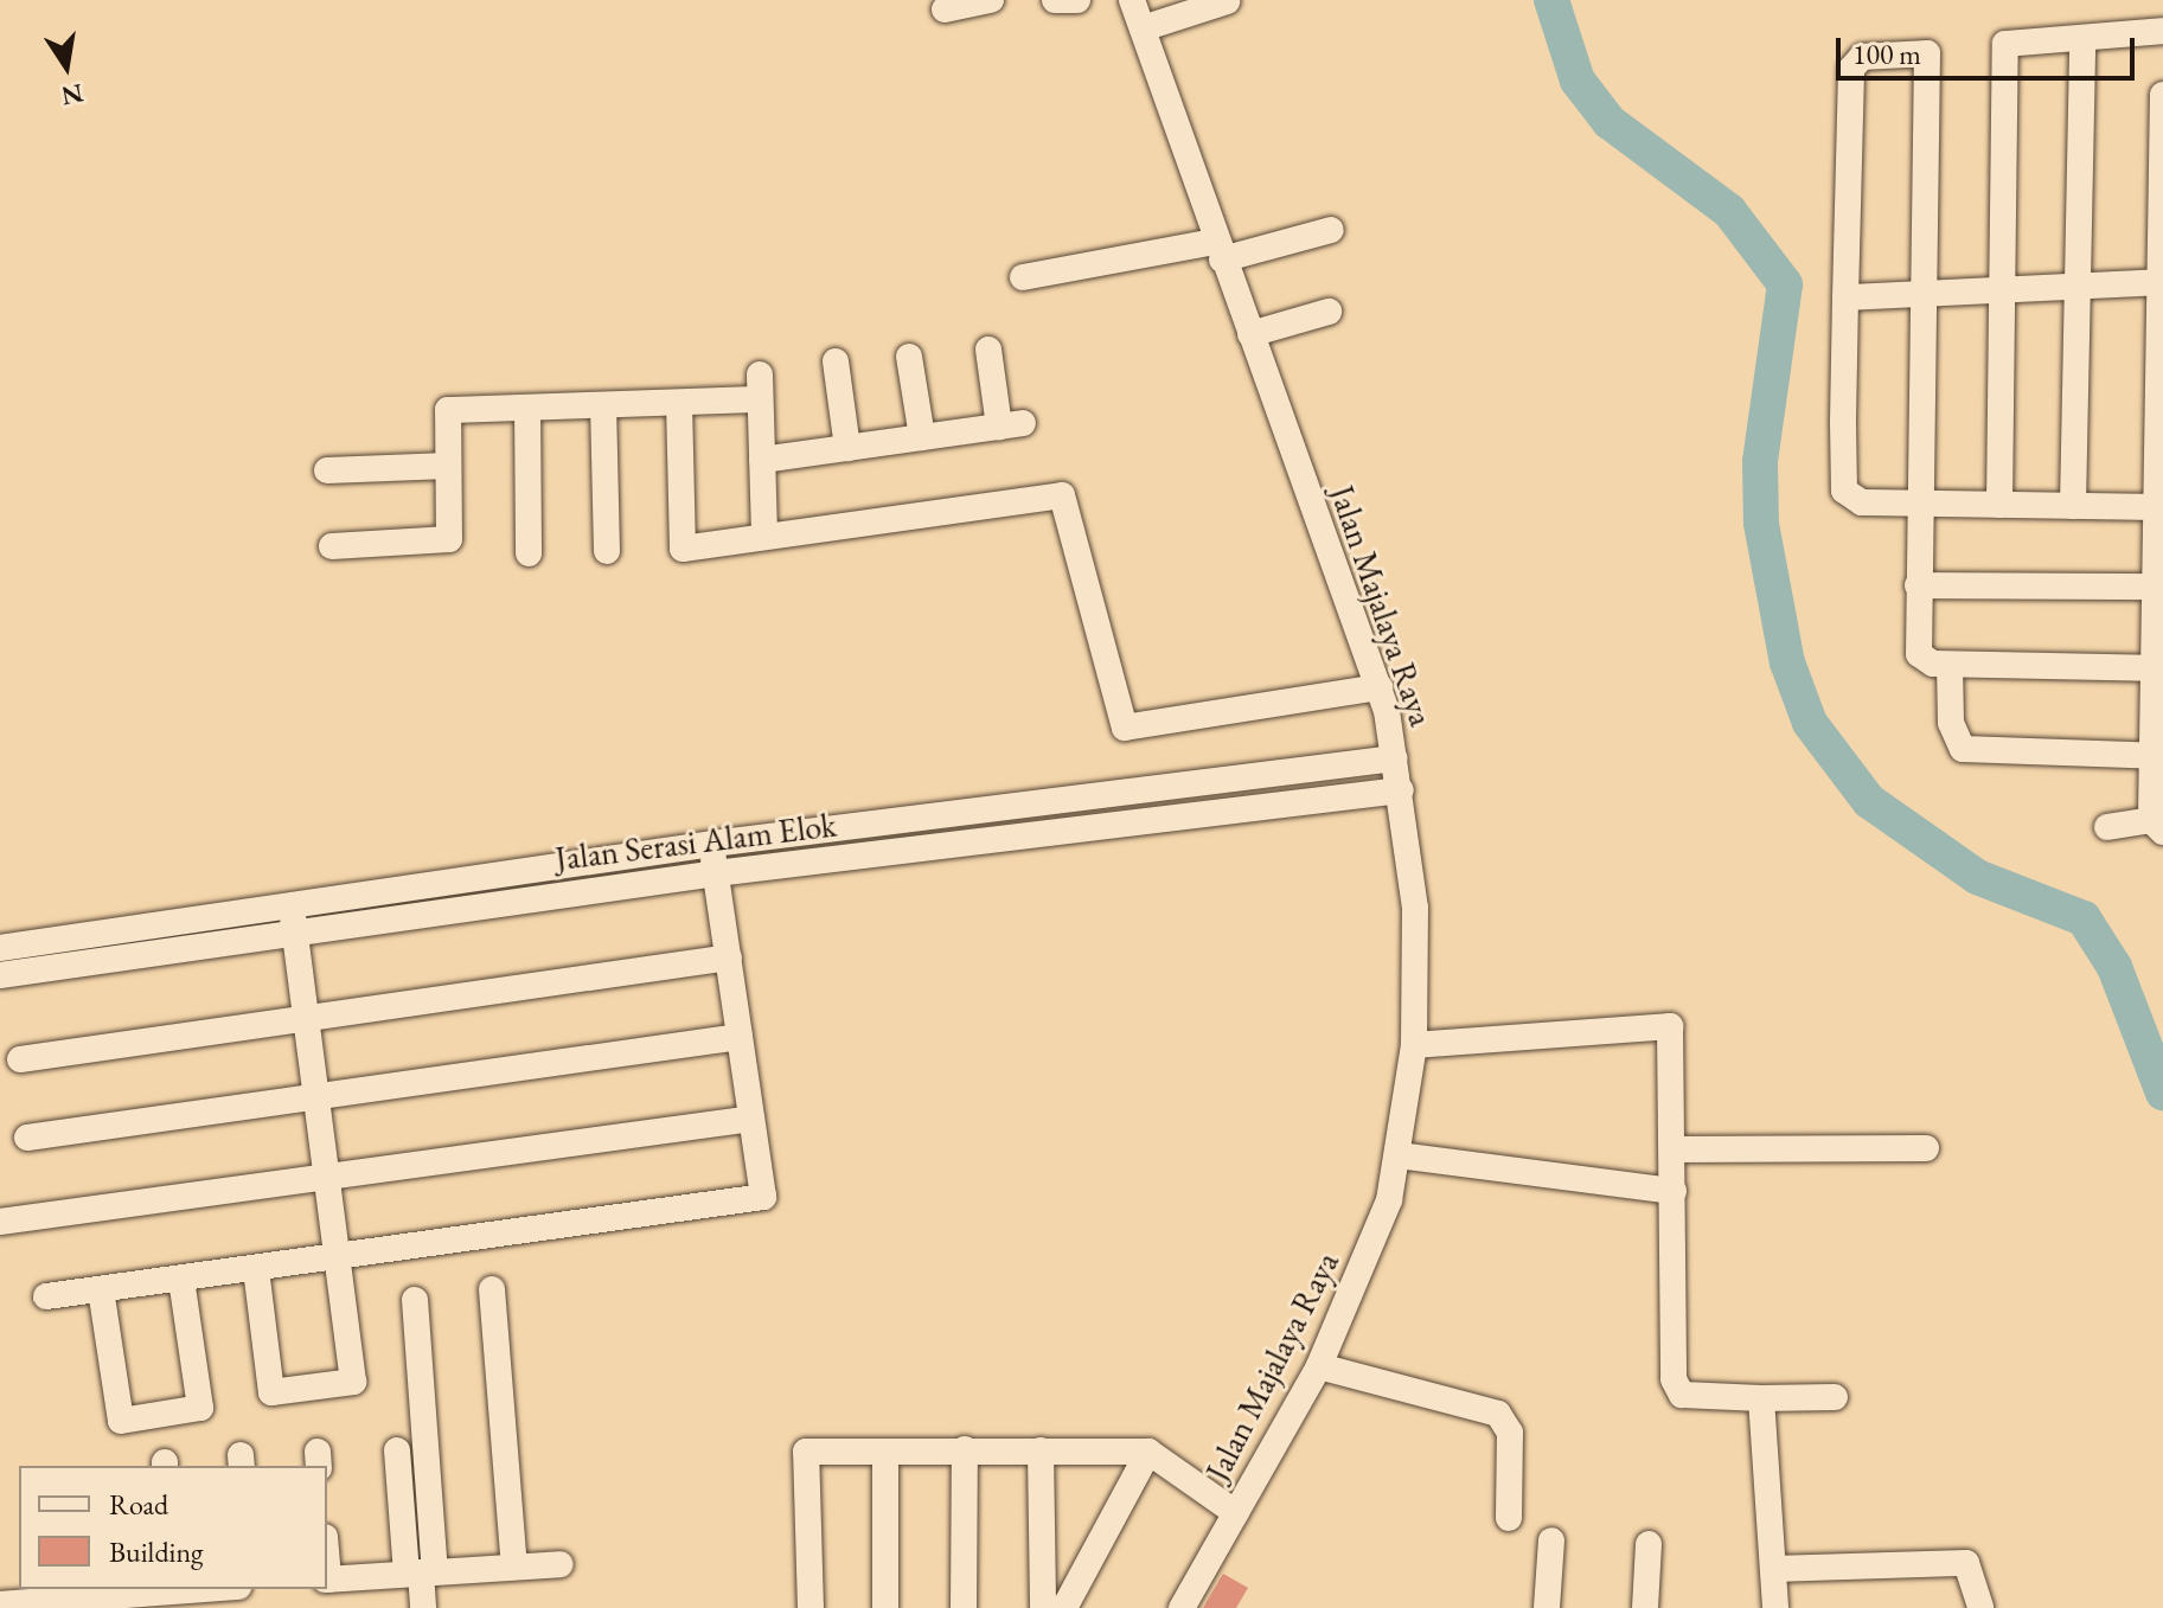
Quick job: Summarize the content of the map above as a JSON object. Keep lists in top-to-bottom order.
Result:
{
  "streets": {
    "street": ["Jalan Majalaya Raya", "Jalan Serasi Alam Elok"]
  },
  "crossings": [
    ["Jalan Majalaya Raya", "Jalan Serasi Alam Elok"]
  ],
  "legend": ["Road", "Building"],
  "scale_bar": "100 m",
  "north": "bottom"
}
